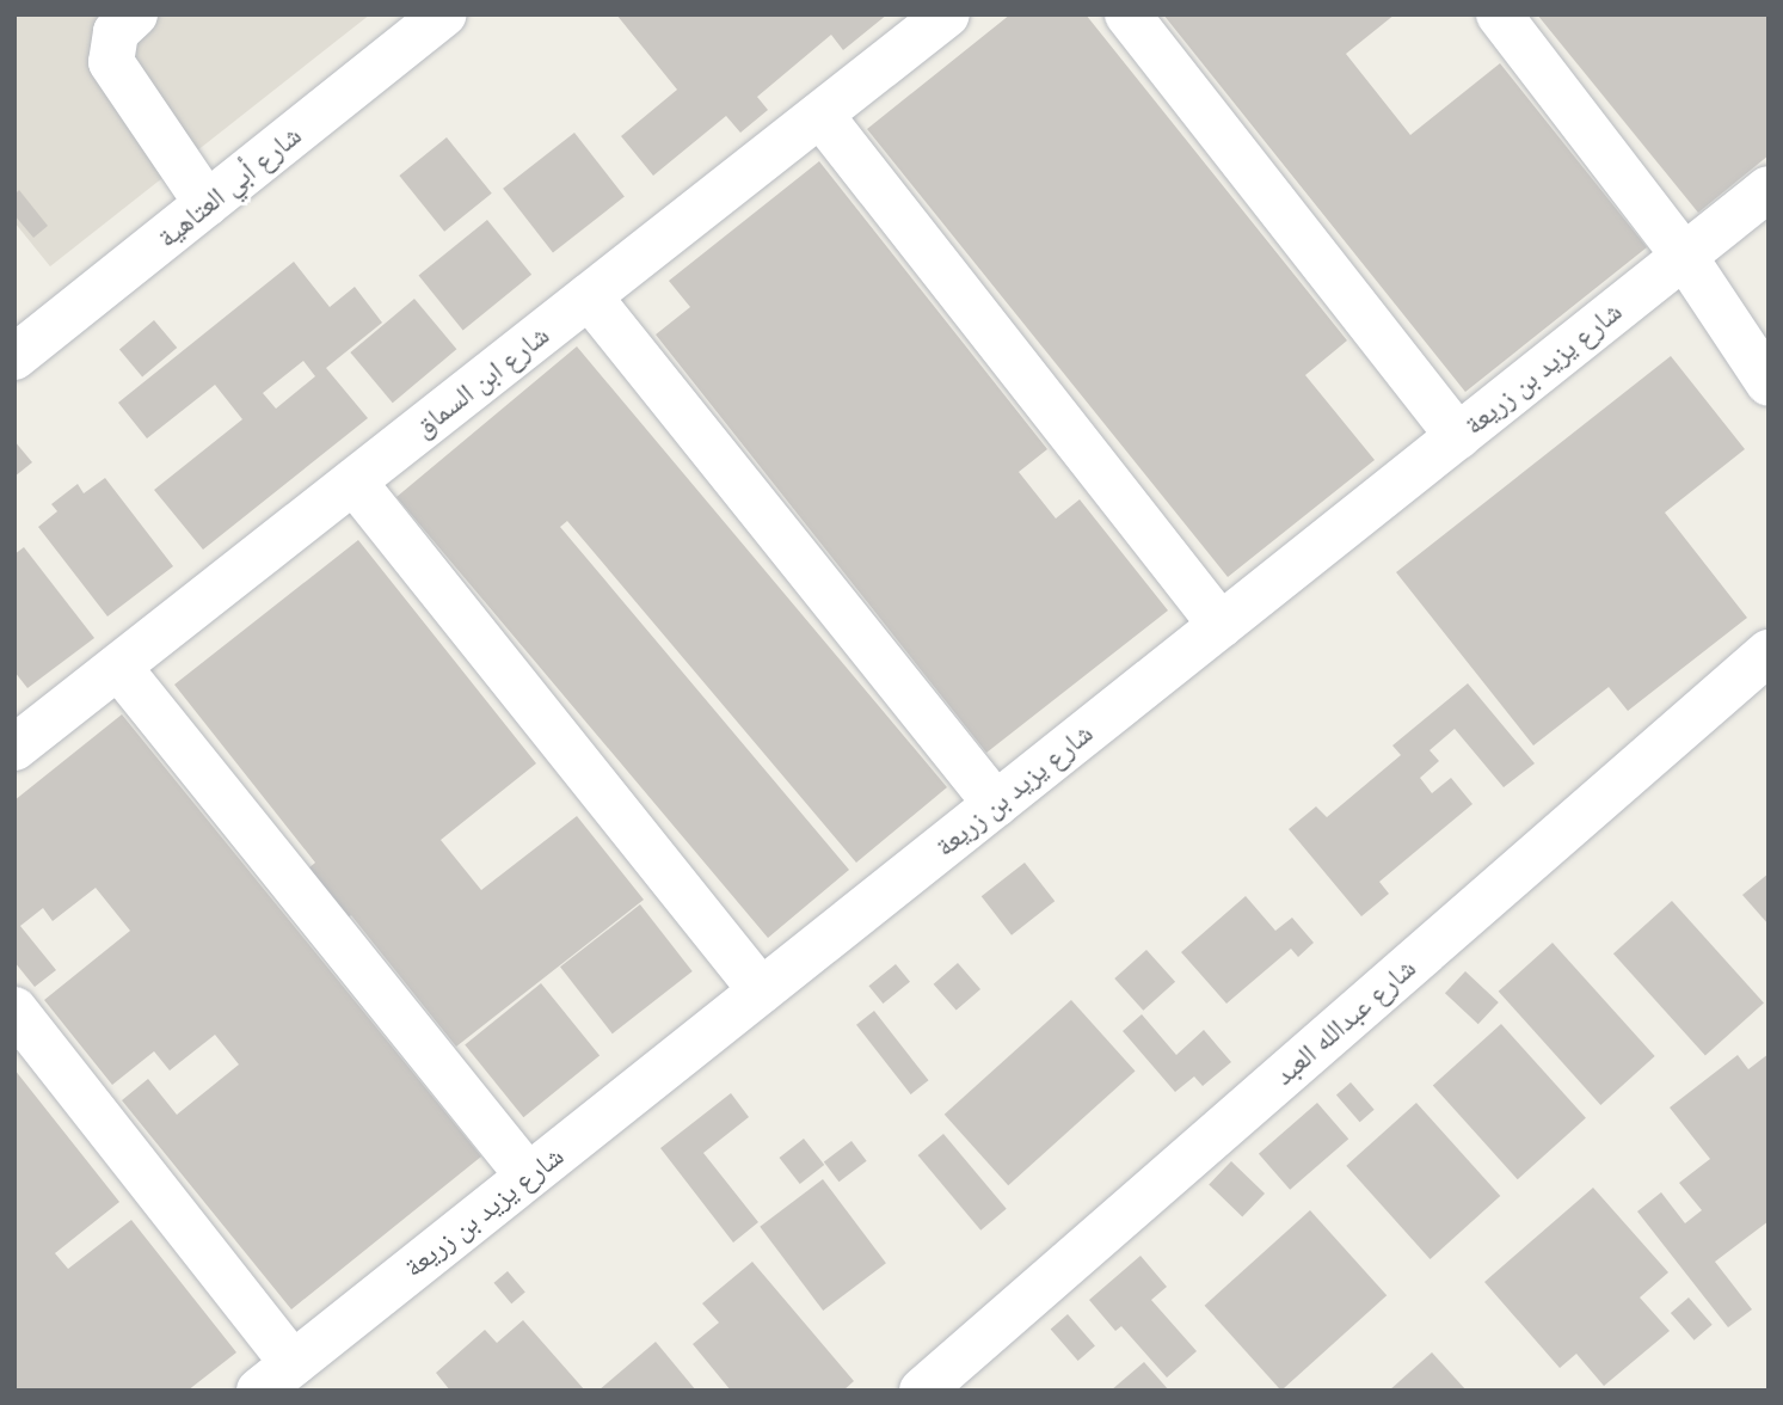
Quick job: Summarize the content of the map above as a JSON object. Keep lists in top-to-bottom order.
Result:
{
  "streets": {
    "street": [
      "شارع أبي العتاهية",
      "شارع يزيد بن زريعة",
      "شارع ابن السماق",
      "شارع عبدالله العبد"
    ]
  }
}
